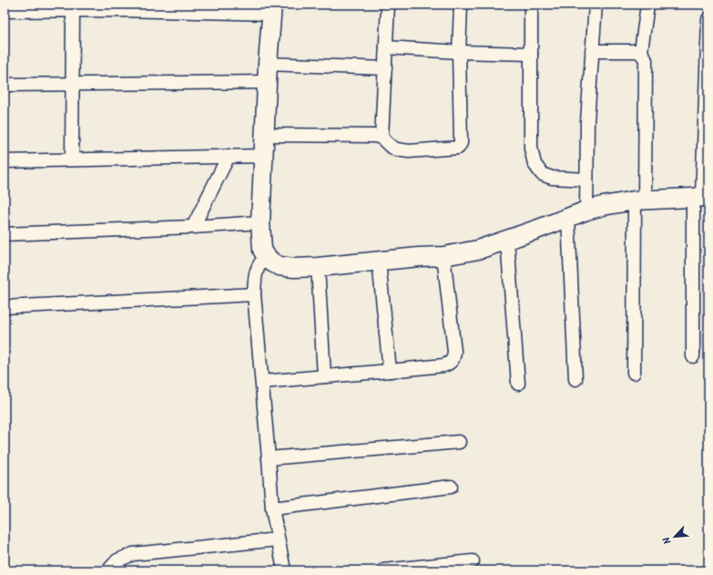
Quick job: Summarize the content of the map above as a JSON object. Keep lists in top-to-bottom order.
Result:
{
  "north": "bottom left"
}
